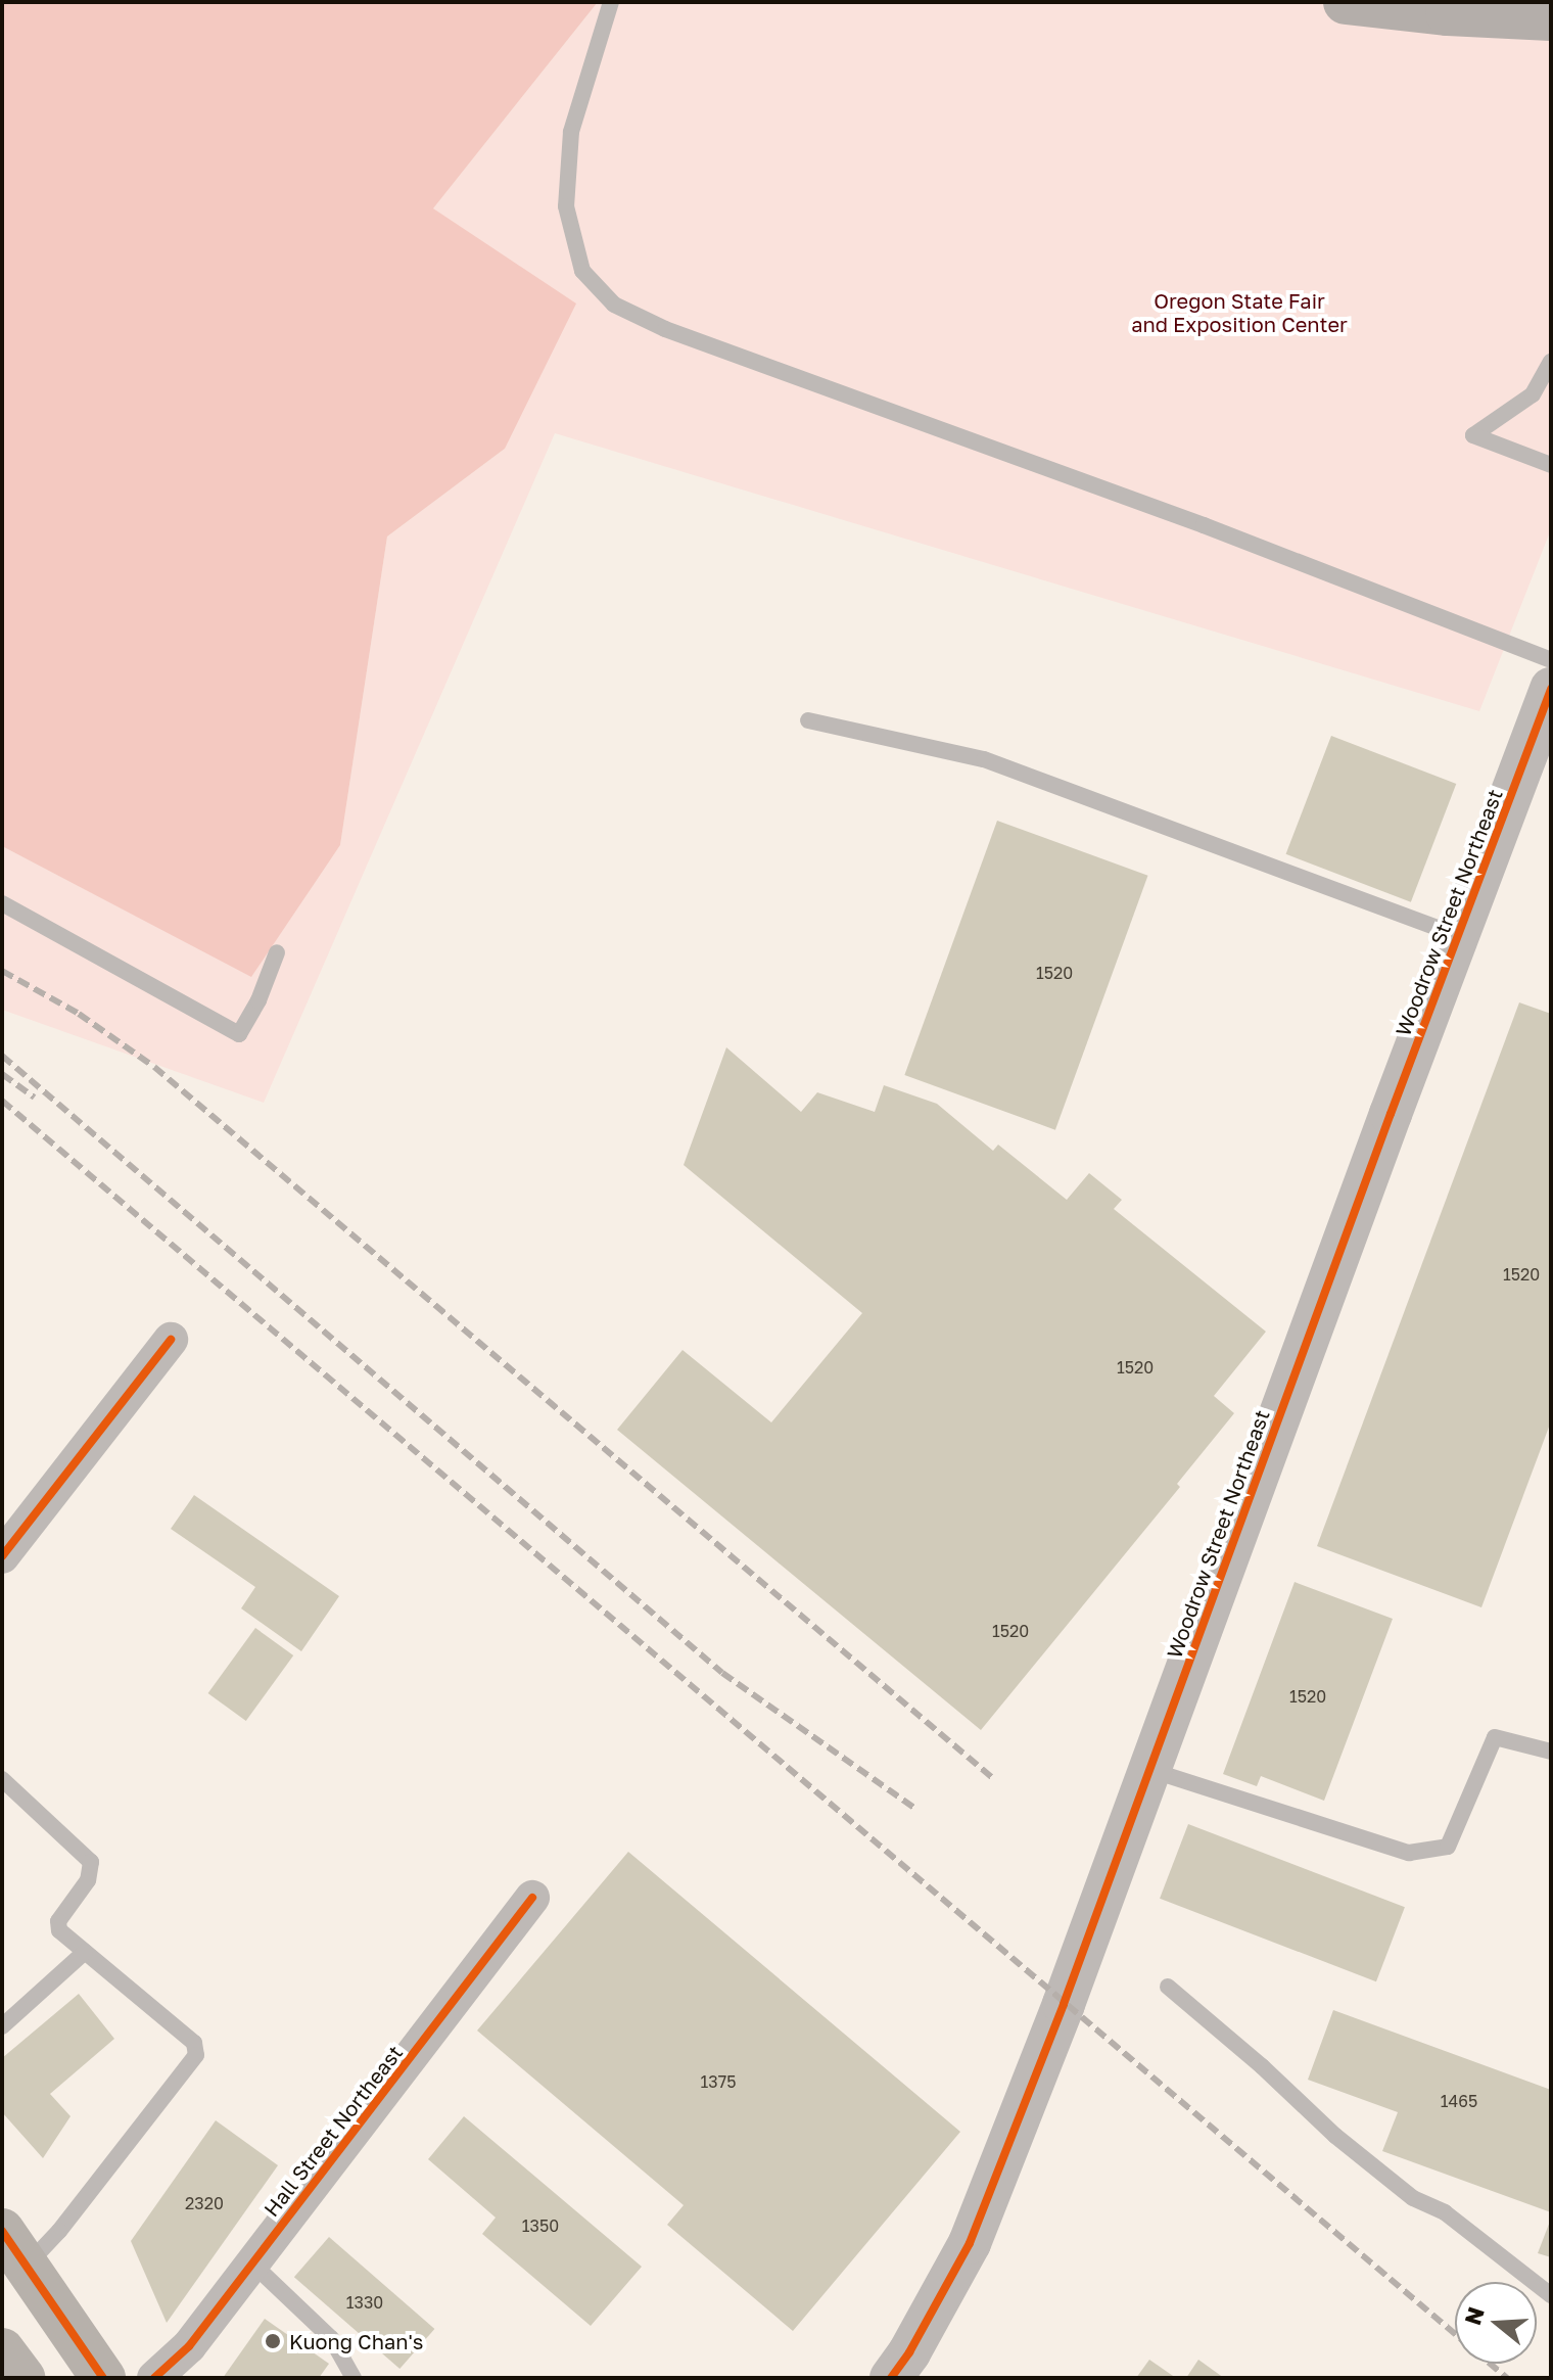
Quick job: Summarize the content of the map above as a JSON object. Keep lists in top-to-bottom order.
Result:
{
  "streets": {
    "street": ["Woodrow Street Northeast", "Hall Street Northeast"]
  },
  "parks": ["Oregon State Fair and Exposition Center"],
  "places": ["Kuong Chan's"],
  "house_numbers": [
    "1520",
    "1520",
    "1520",
    "1520",
    "1520",
    "1375",
    "1465",
    "2320",
    "1350",
    "1330"
  ],
  "north": "left"
}
